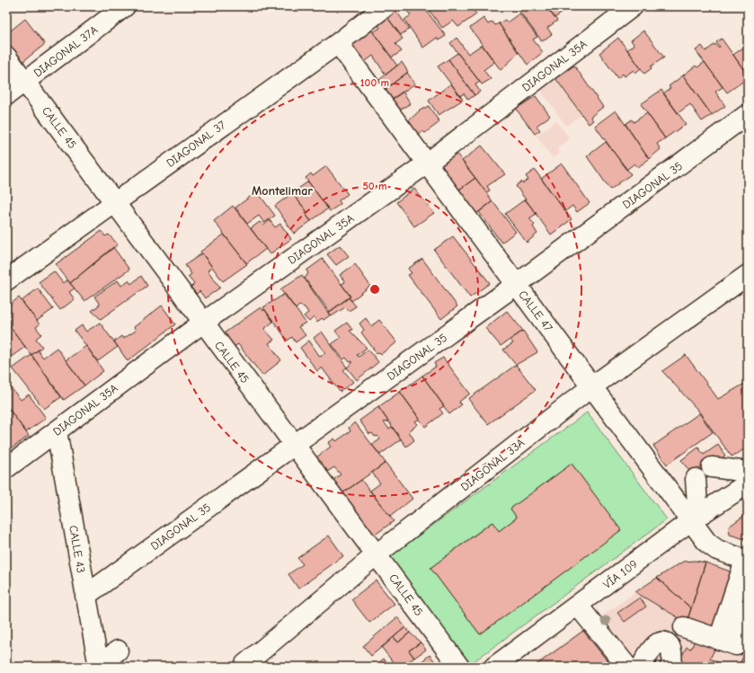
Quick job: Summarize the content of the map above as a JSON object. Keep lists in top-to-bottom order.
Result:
{
  "streets": {
    "street": [
      "DIAGONAL 37A",
      "DIAGONAL 35A",
      "CALLE 45",
      "DIAGONAL 37",
      "DIAGONAL 35",
      "CALLE 47",
      "DIAGONAL 33A",
      "CALLE 43",
      "VÍA 109"
    ]
  },
  "crossings": [
    ["DIAGONAL 37A", "CALLE 45"],
    ["DIAGONAL 35A", "CALLE 45"],
    ["DIAGONAL 35A", "CALLE 47"],
    ["DIAGONAL 35A", "CALLE 43"],
    ["CALLE 45", "DIAGONAL 37"],
    ["CALLE 45", "DIAGONAL 35"],
    ["CALLE 45", "DIAGONAL 33A"],
    ["DIAGONAL 37", "CALLE 47"],
    ["DIAGONAL 35", "CALLE 47"],
    ["DIAGONAL 35", "CALLE 43"],
    ["CALLE 47", "DIAGONAL 33A"],
    ["CALLE 47", "VÍA 109"]
  ],
  "districts": ["Montelimar"],
  "rings": ["100 m", "50 m"]
}
